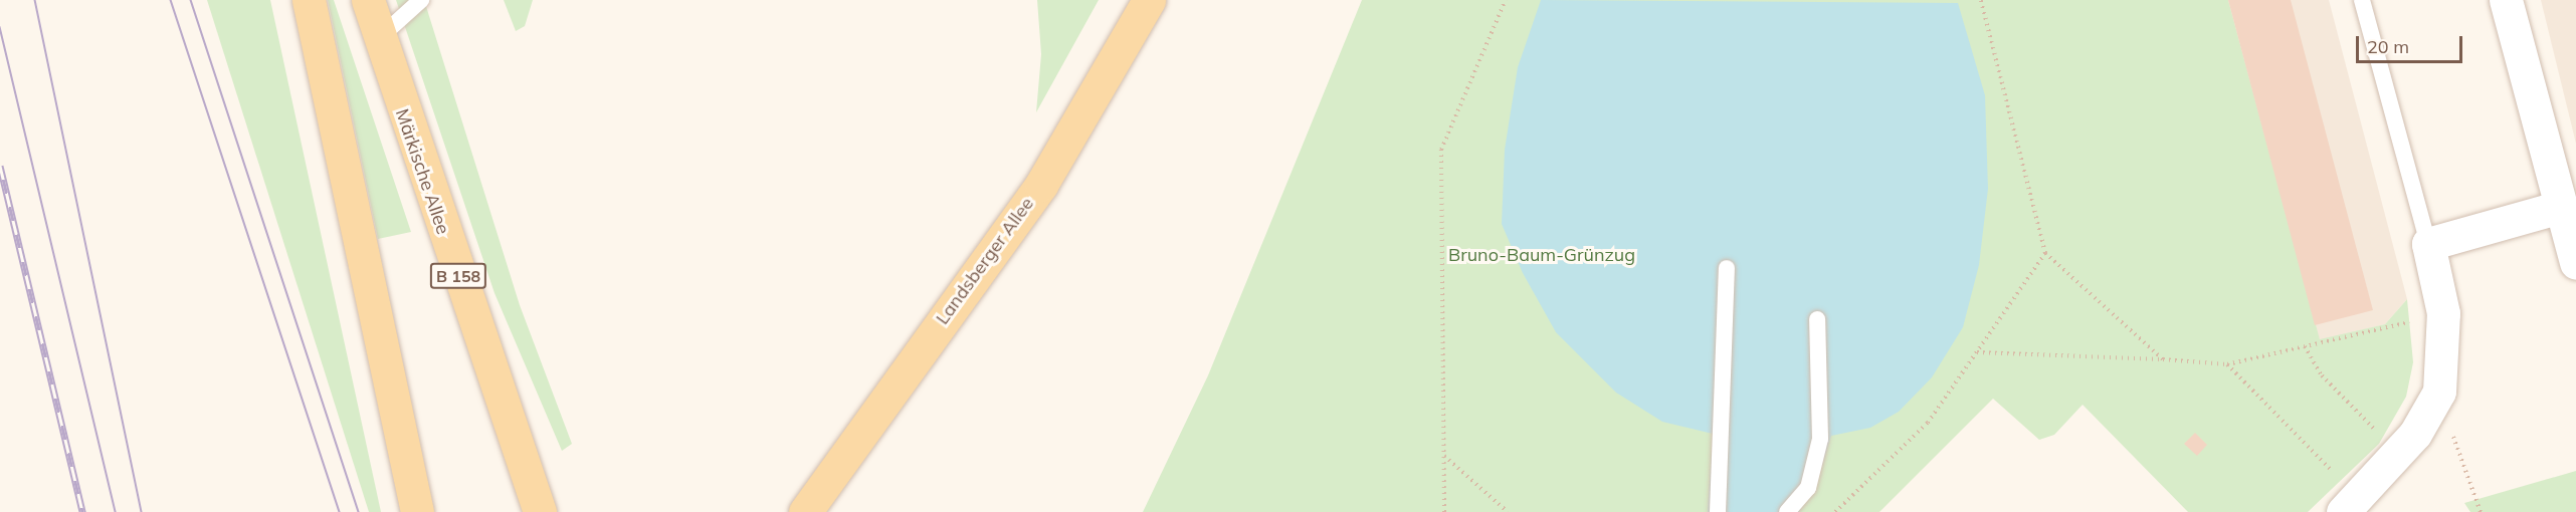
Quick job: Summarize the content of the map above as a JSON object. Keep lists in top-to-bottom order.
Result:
{
  "streets": {
    "main road": ["Märkische Allee", "Landsberger Allee", "B 158"]
  },
  "parks": ["Bruno-Baum-Grünzug"],
  "scale_bar": "20 m"
}
